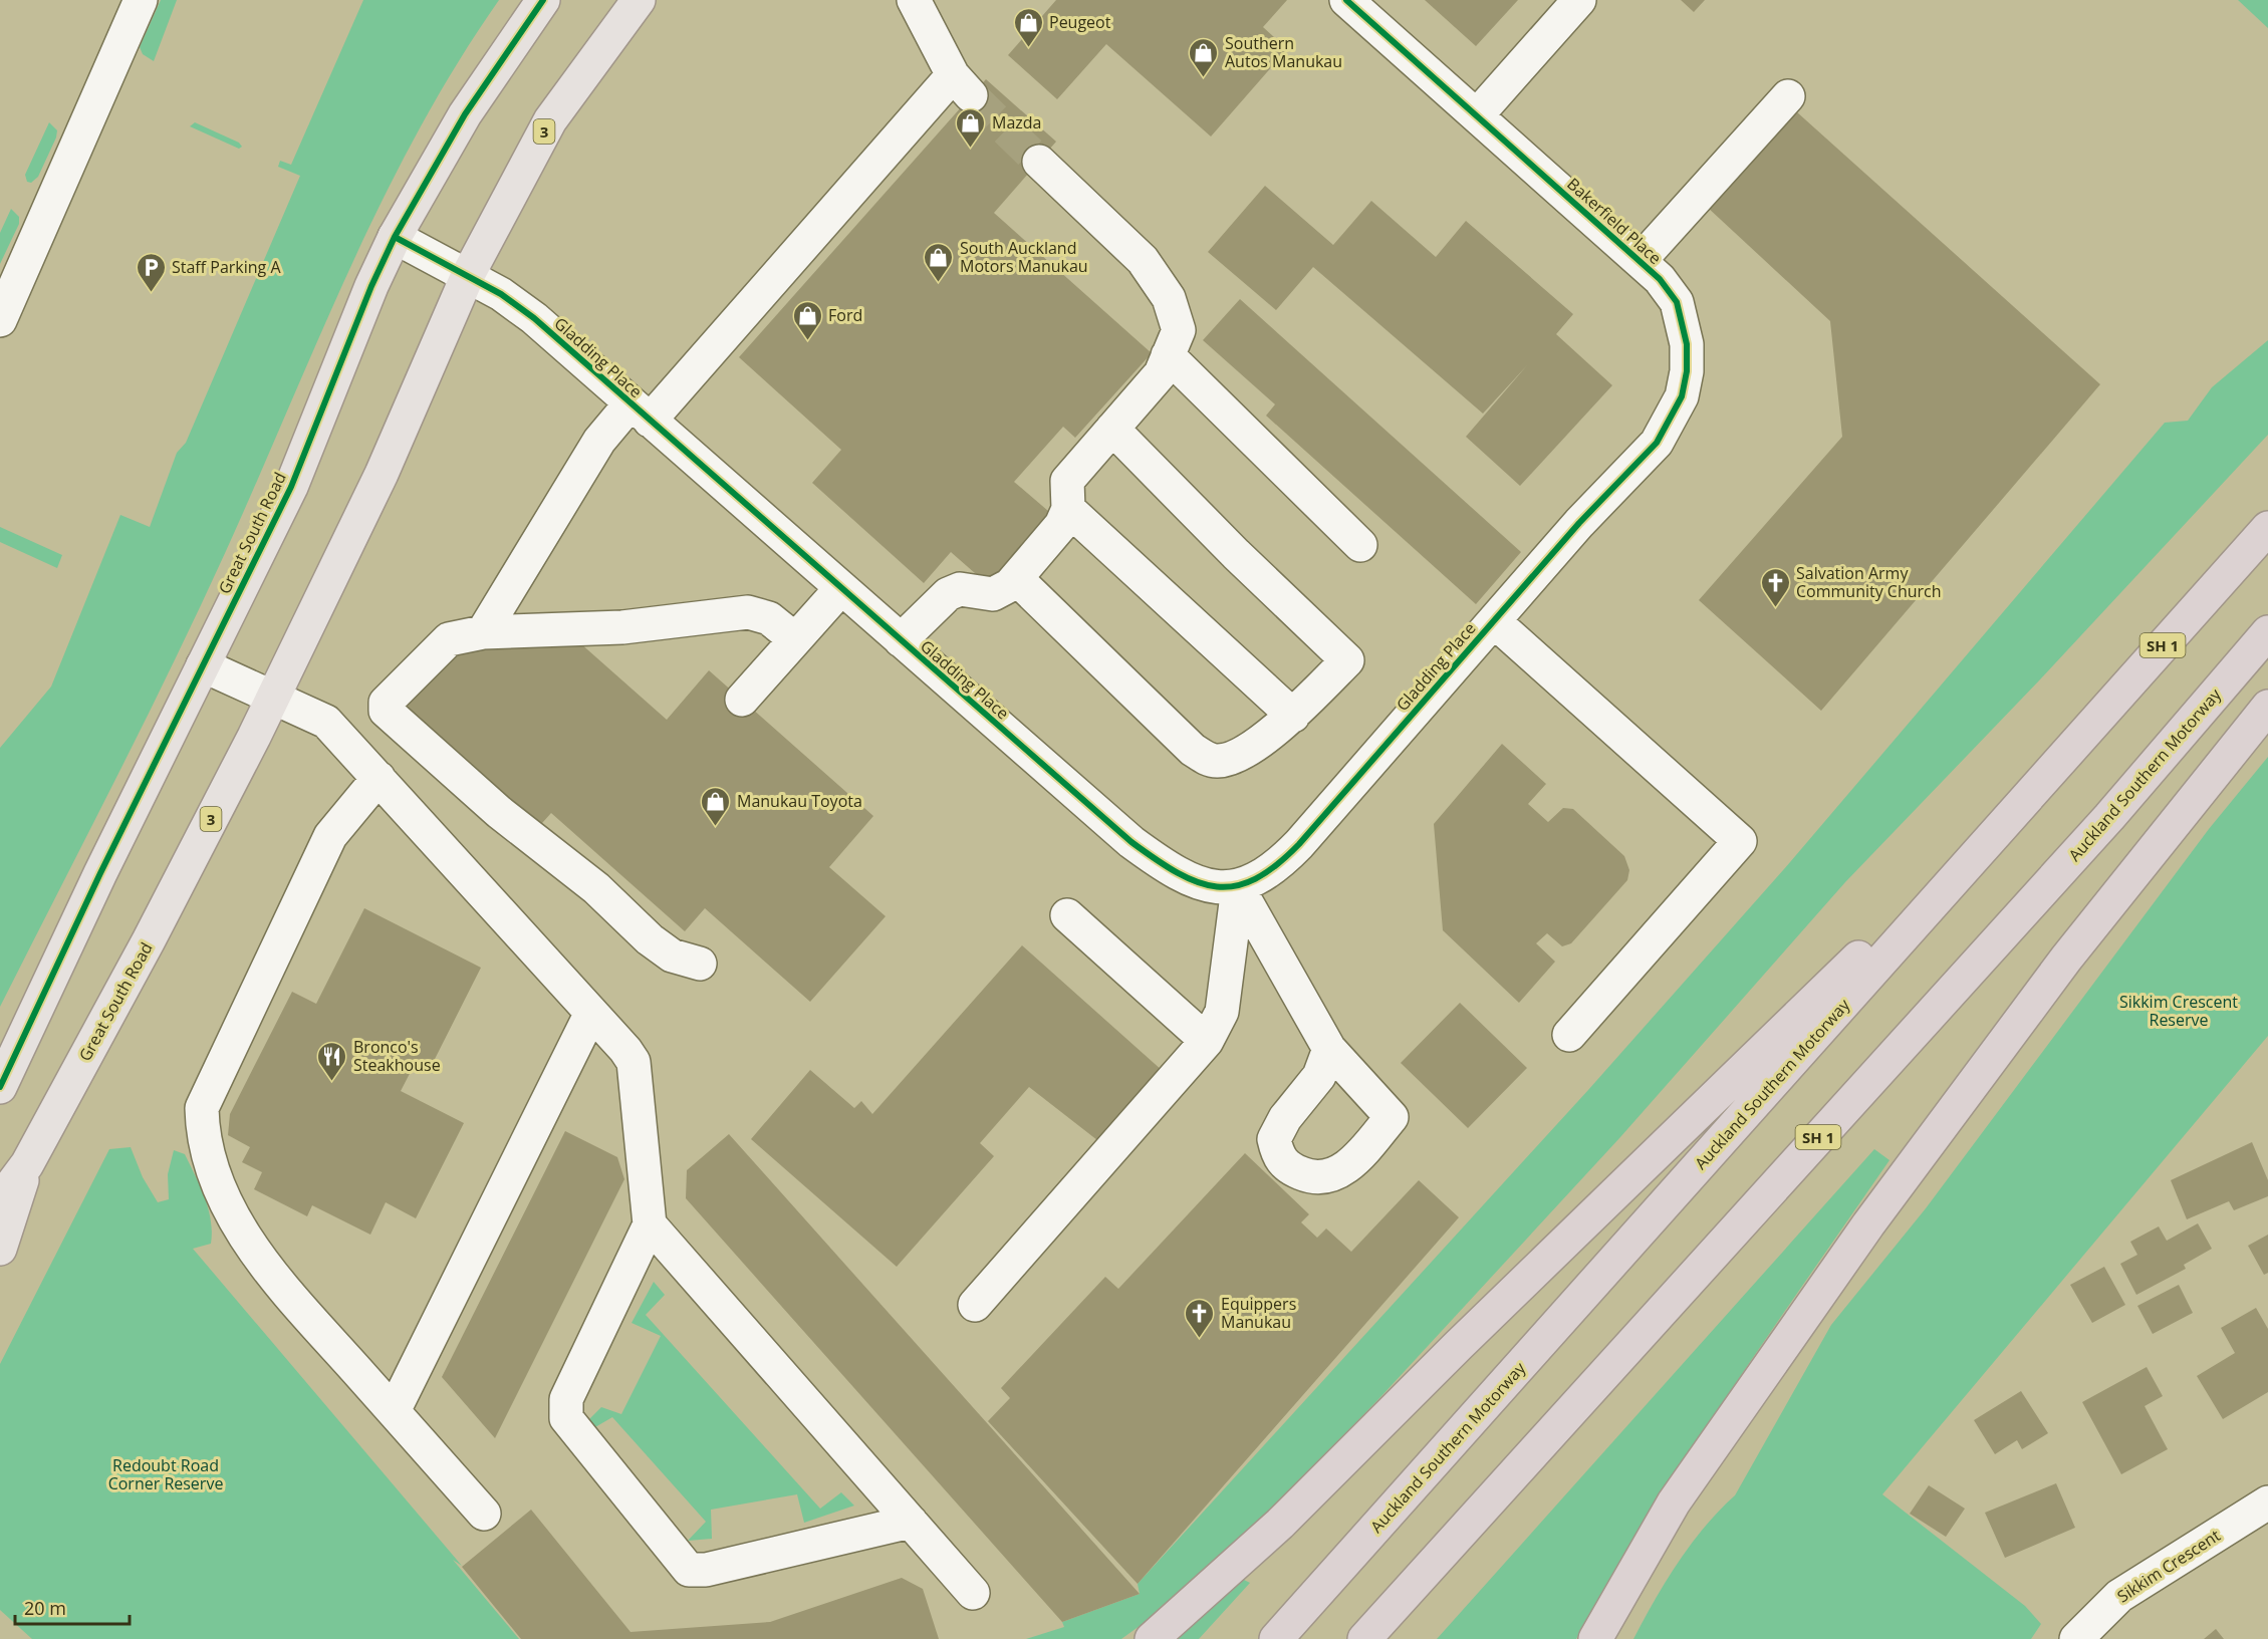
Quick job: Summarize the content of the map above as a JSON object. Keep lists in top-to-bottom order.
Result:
{
  "streets": {
    "highway": ["SH 1", "Auckland Southern Motorway"],
    "main road": ["3", "Great South Road"],
    "street": ["Bakerfield Place", "Gladding Place", "Sikkim Crescent"]
  },
  "crossings": [
    ["Bakerfield Place", "Gladding Place"],
    ["Gladding Place", "Great South Road"]
  ],
  "parks": ["Sikkim Crescent Reserve", "Redoubt Road Corner Reserve"],
  "places": {
    "shop": [
      "Peugeot",
      "Southern Autos Manukau",
      "Mazda",
      "South Auckland Motors Manukau",
      "Ford",
      "Manukau Toyota"
    ],
    "parking": ["Staff Parking A"],
    "church": ["Salvation Army Community Church", "Equippers Manukau"],
    "restaurant": ["Bronco's Steakhouse"]
  },
  "scale_bar": "20 m"
}
